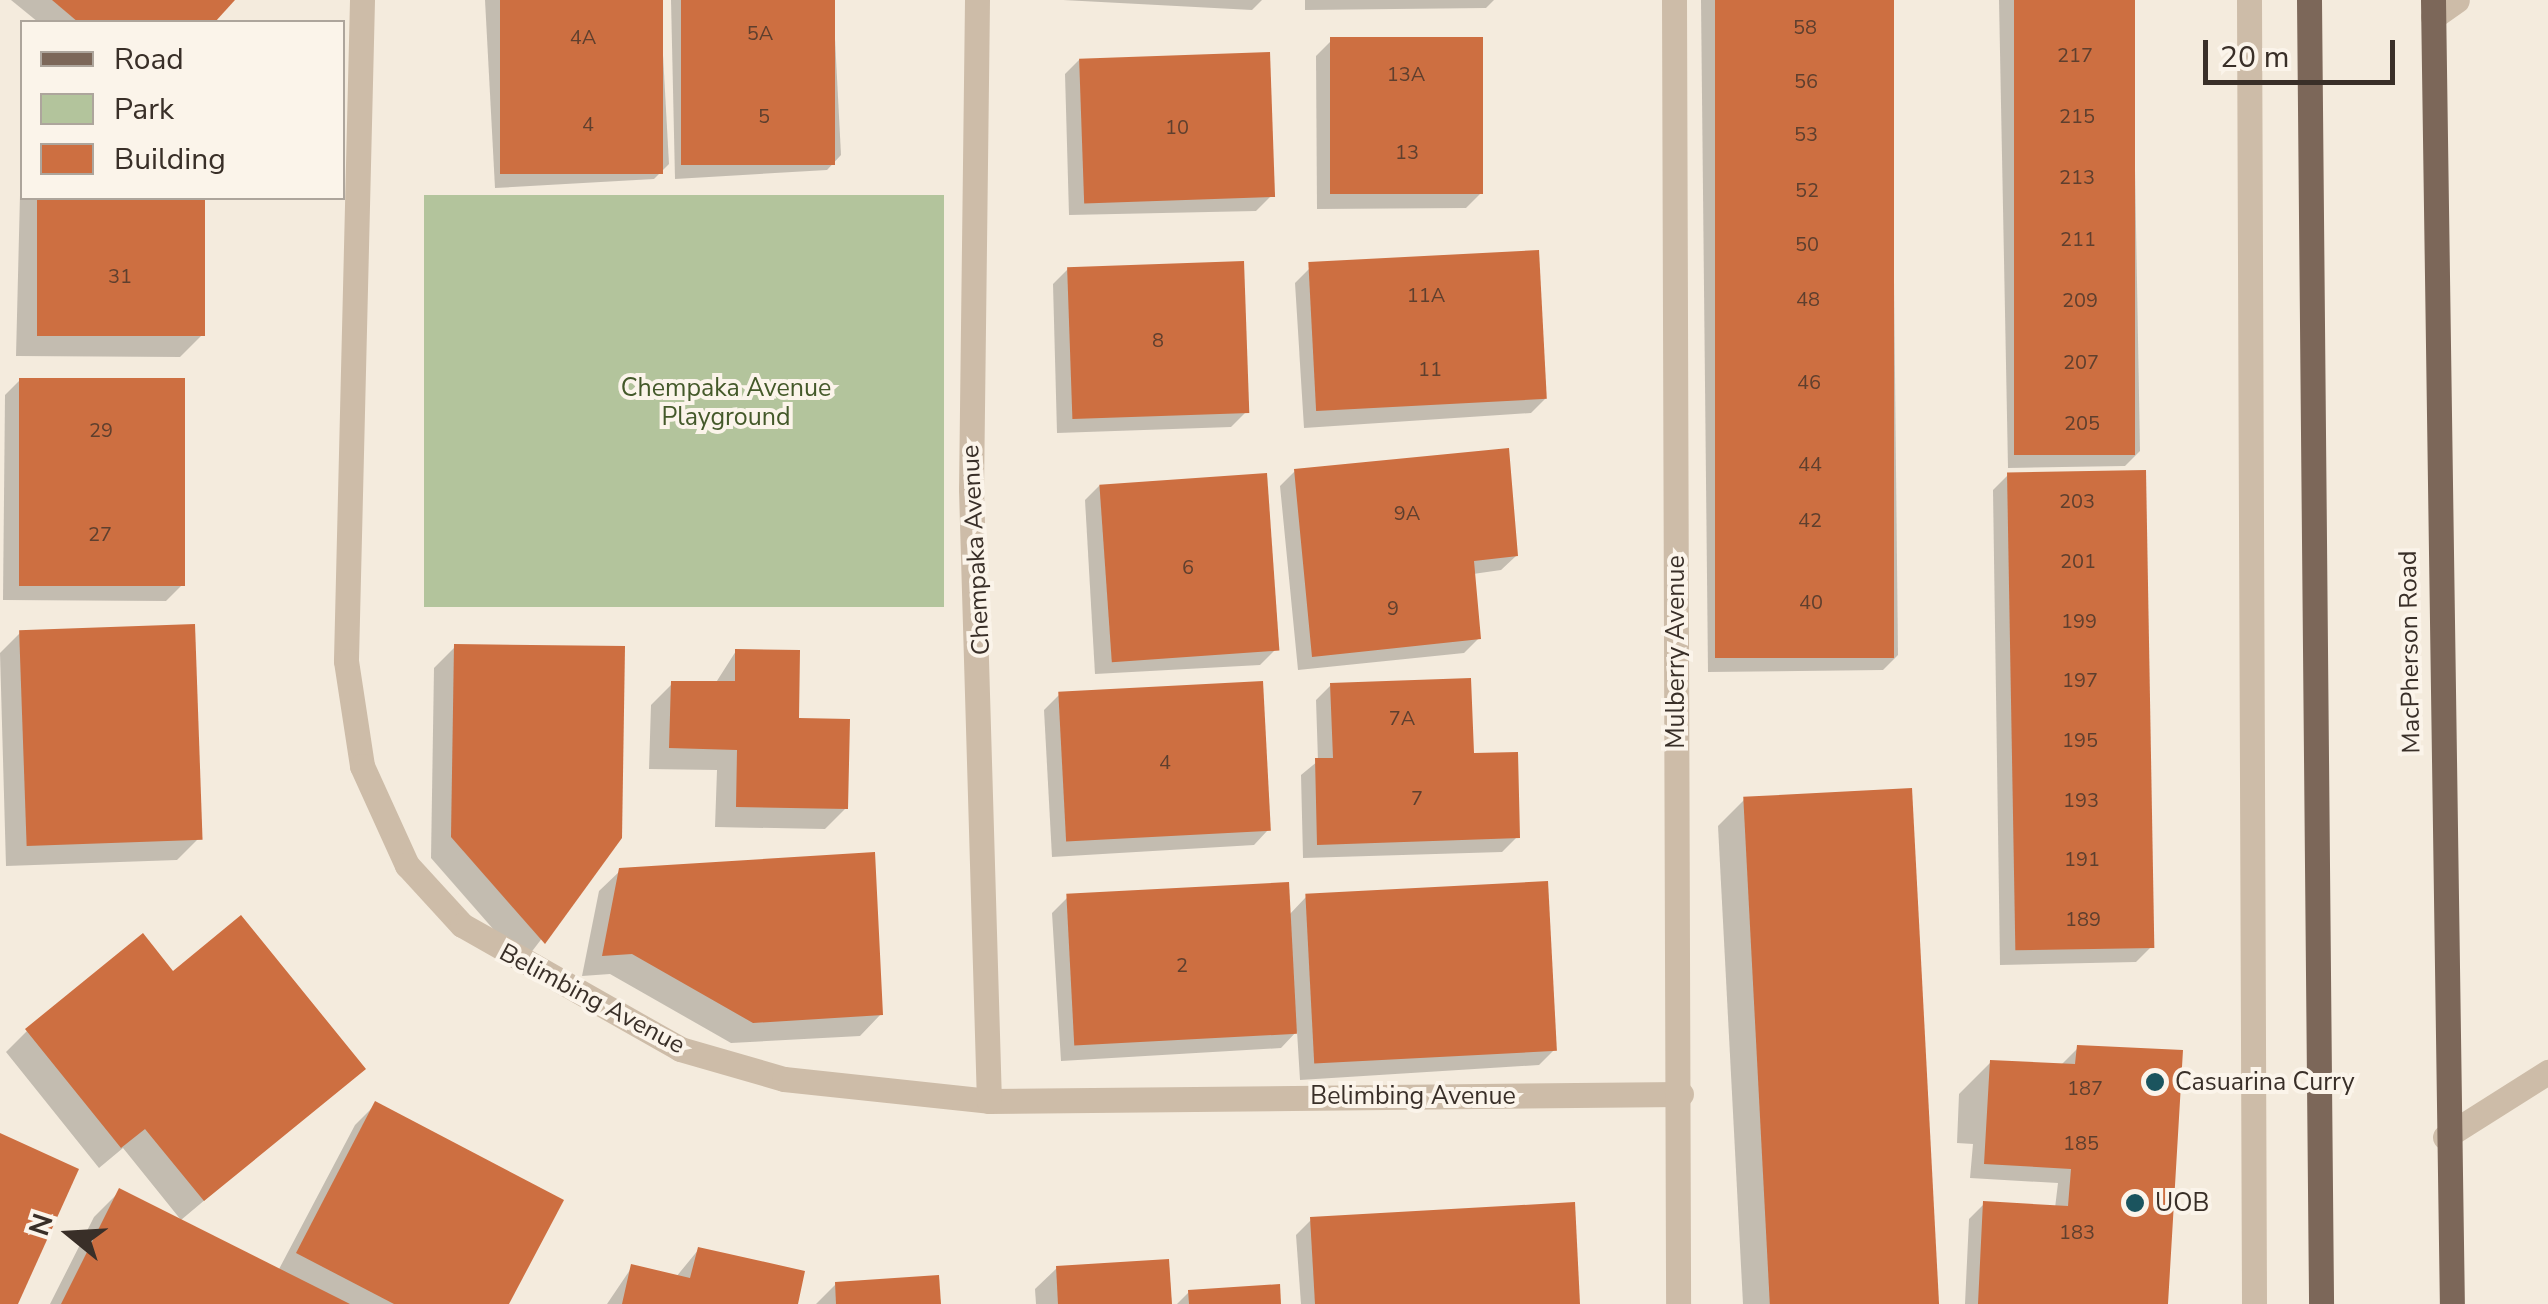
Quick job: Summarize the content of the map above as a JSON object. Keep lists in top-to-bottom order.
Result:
{
  "streets": {
    "main road": ["MacPherson Road"],
    "street": ["Chempaka Avenue", "Mulberry Avenue", "Belimbing Avenue"]
  },
  "crossings": [
    ["Chempaka Avenue", "Belimbing Avenue"],
    ["Mulberry Avenue", "Belimbing Avenue"]
  ],
  "parks": ["Chempaka Avenue Playground"],
  "places": ["Casuarina Curry", "UOB"],
  "house_numbers": [
    "58",
    "5A",
    "4A",
    "217",
    "13A",
    "56",
    "5",
    "215",
    "4",
    "10",
    "53",
    "13",
    "213",
    "52",
    "211",
    "50",
    "31",
    "11A",
    "48",
    "209",
    "8",
    "207",
    "11",
    "46",
    "205",
    "29",
    "44",
    "203",
    "9A",
    "42",
    "27",
    "201",
    "6",
    "40",
    "9",
    "199",
    "197",
    "7A",
    "195",
    "4",
    "7",
    "193",
    "191",
    "189",
    "2",
    "187",
    "185",
    "183"
  ],
  "legend": ["Road", "Park", "Building"],
  "scale_bar": "20 m",
  "north": "left"
}
